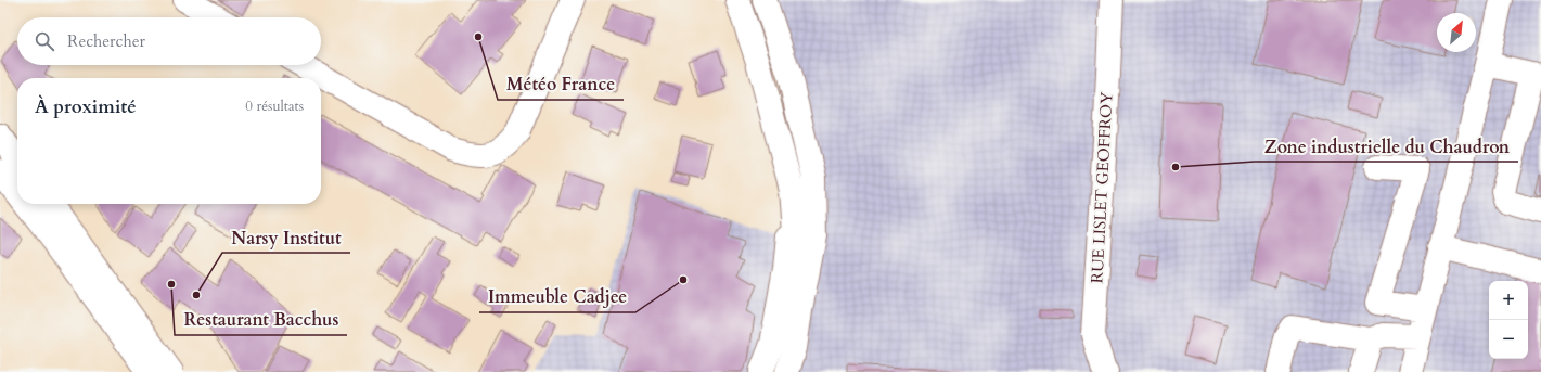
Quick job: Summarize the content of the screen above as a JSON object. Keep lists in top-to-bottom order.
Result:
{
  "streets": {
    "main road": ["RUE LISLET GEOFFROY"]
  },
  "places": [
    "Météo France",
    "Zone industrielle du Chaudron",
    "Immeuble Cadjee",
    "Restaurant Bacchus",
    "Narsy Institut"
  ],
  "north": "top right",
  "page": {
    "search": "Rechercher",
    "heading": ["À proximité", "0 résultats"],
    "map_buttons": ["+", "−"]
  }
}
